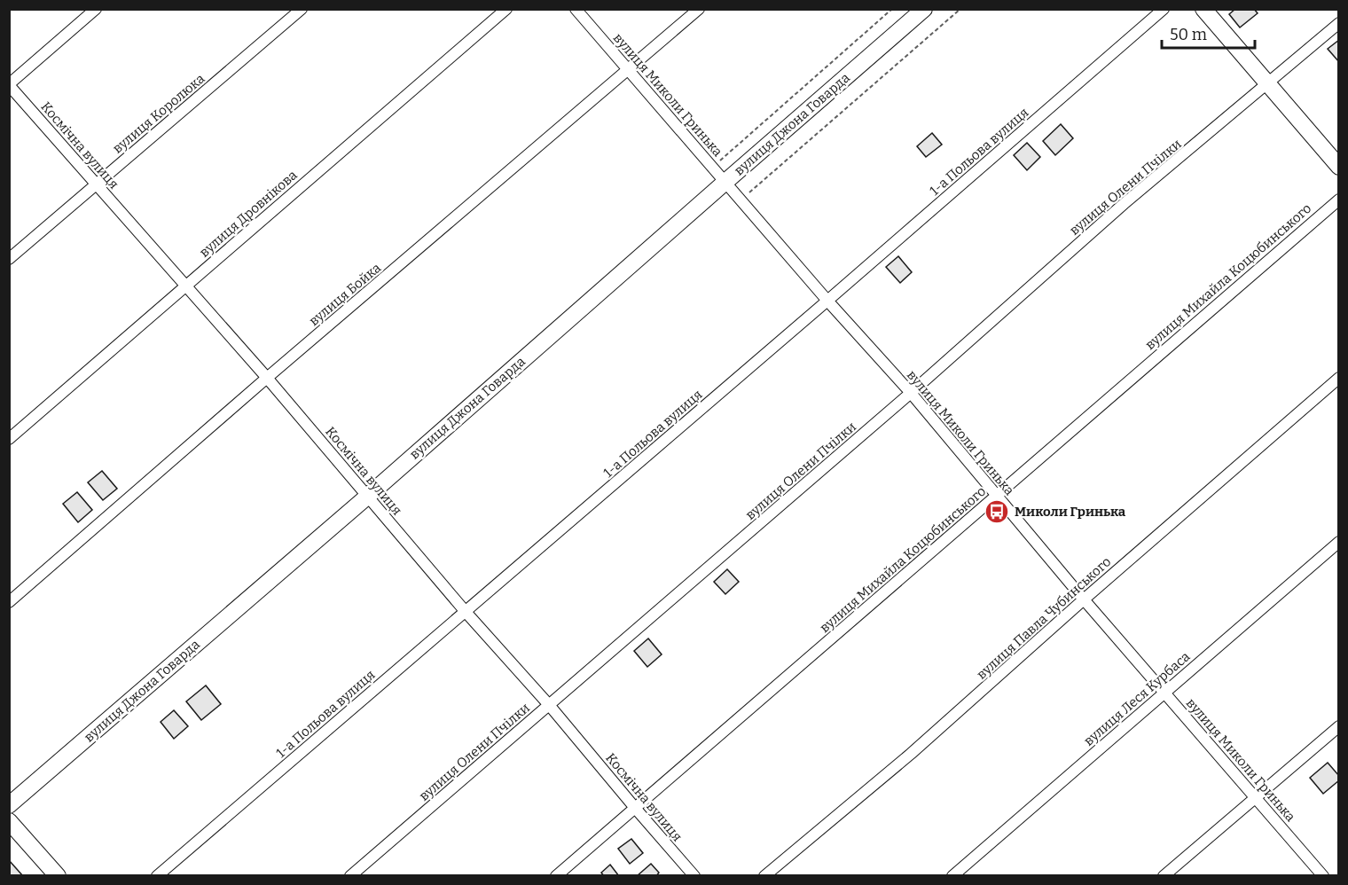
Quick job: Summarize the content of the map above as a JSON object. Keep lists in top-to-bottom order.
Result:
{
  "streets": {
    "street": [
      "вулиця Миколи Гринька",
      "вулиця Королюка",
      "вулиця Джона Говарда",
      "Космічна вулиця",
      "1-а Польова вулиця",
      "вулиця Олени Пчілки",
      "вулиця Дровнікова",
      "вулиця Михайла Коцюбинського",
      "вулиця Бойка",
      "вулиця Павла Чубинського",
      "вулиця Леся Курбаса"
    ]
  },
  "crossings": [
    ["вулиця Миколи Гринька", "вулиця Джона Говарда"],
    ["вулиця Миколи Гринька", "1-а Польова вулиця"],
    ["вулиця Миколи Гринька", "вулиця Олени Пчілки"],
    ["вулиця Миколи Гринька", "вулиця Михайла Коцюбинського"],
    ["вулиця Миколи Гринька", "вулиця Бойка"],
    ["вулиця Миколи Гринька", "вулиця Павла Чубинського"],
    ["вулиця Миколи Гринька", "вулиця Леся Курбаса"],
    ["вулиця Королюка", "Космічна вулиця"],
    ["вулиця Джона Говарда", "Космічна вулиця"],
    ["Космічна вулиця", "1-а Польова вулиця"],
    ["Космічна вулиця", "вулиця Олени Пчілки"],
    ["Космічна вулиця", "вулиця Дровнікова"],
    ["Космічна вулиця", "вулиця Михайла Коцюбинського"],
    ["Космічна вулиця", "вулиця Бойка"]
  ],
  "places": {
    "bus stop": ["Миколи Гринька"]
  },
  "scale_bar": "50 m"
}
